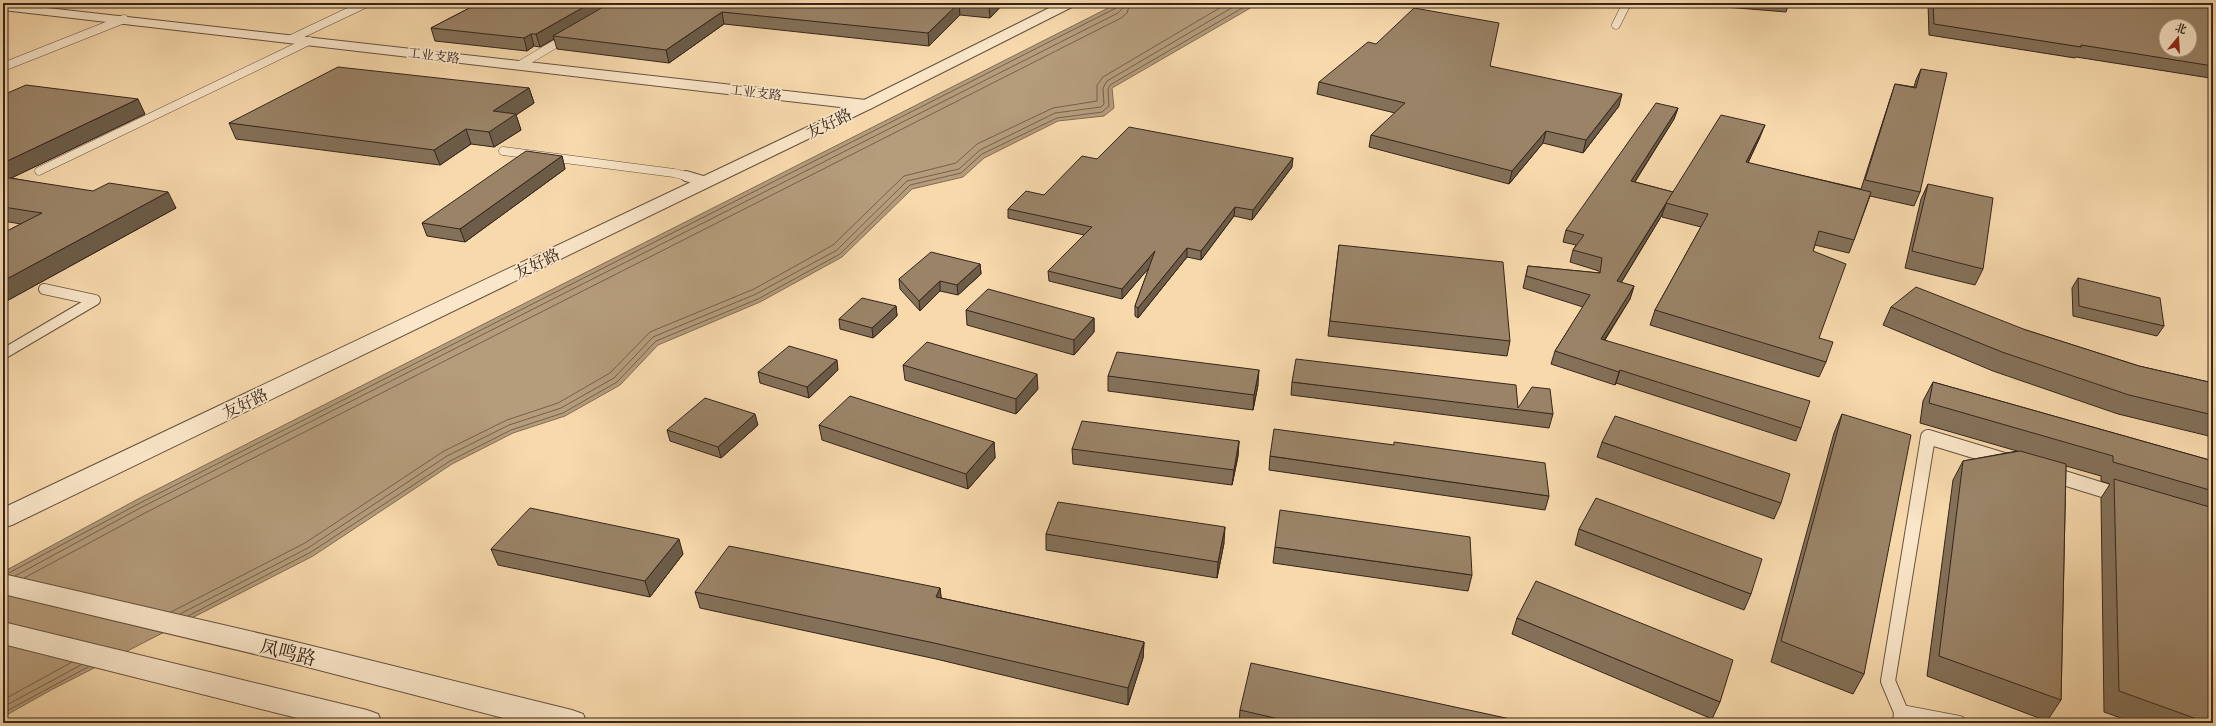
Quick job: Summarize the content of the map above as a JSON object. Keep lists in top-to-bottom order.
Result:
{
  "streets": {
    "street": ["工业支路", "友好路", "凤鸣路"]
  },
  "crossings": [
    ["工业支路", "友好路"]
  ],
  "north": "top"
}
